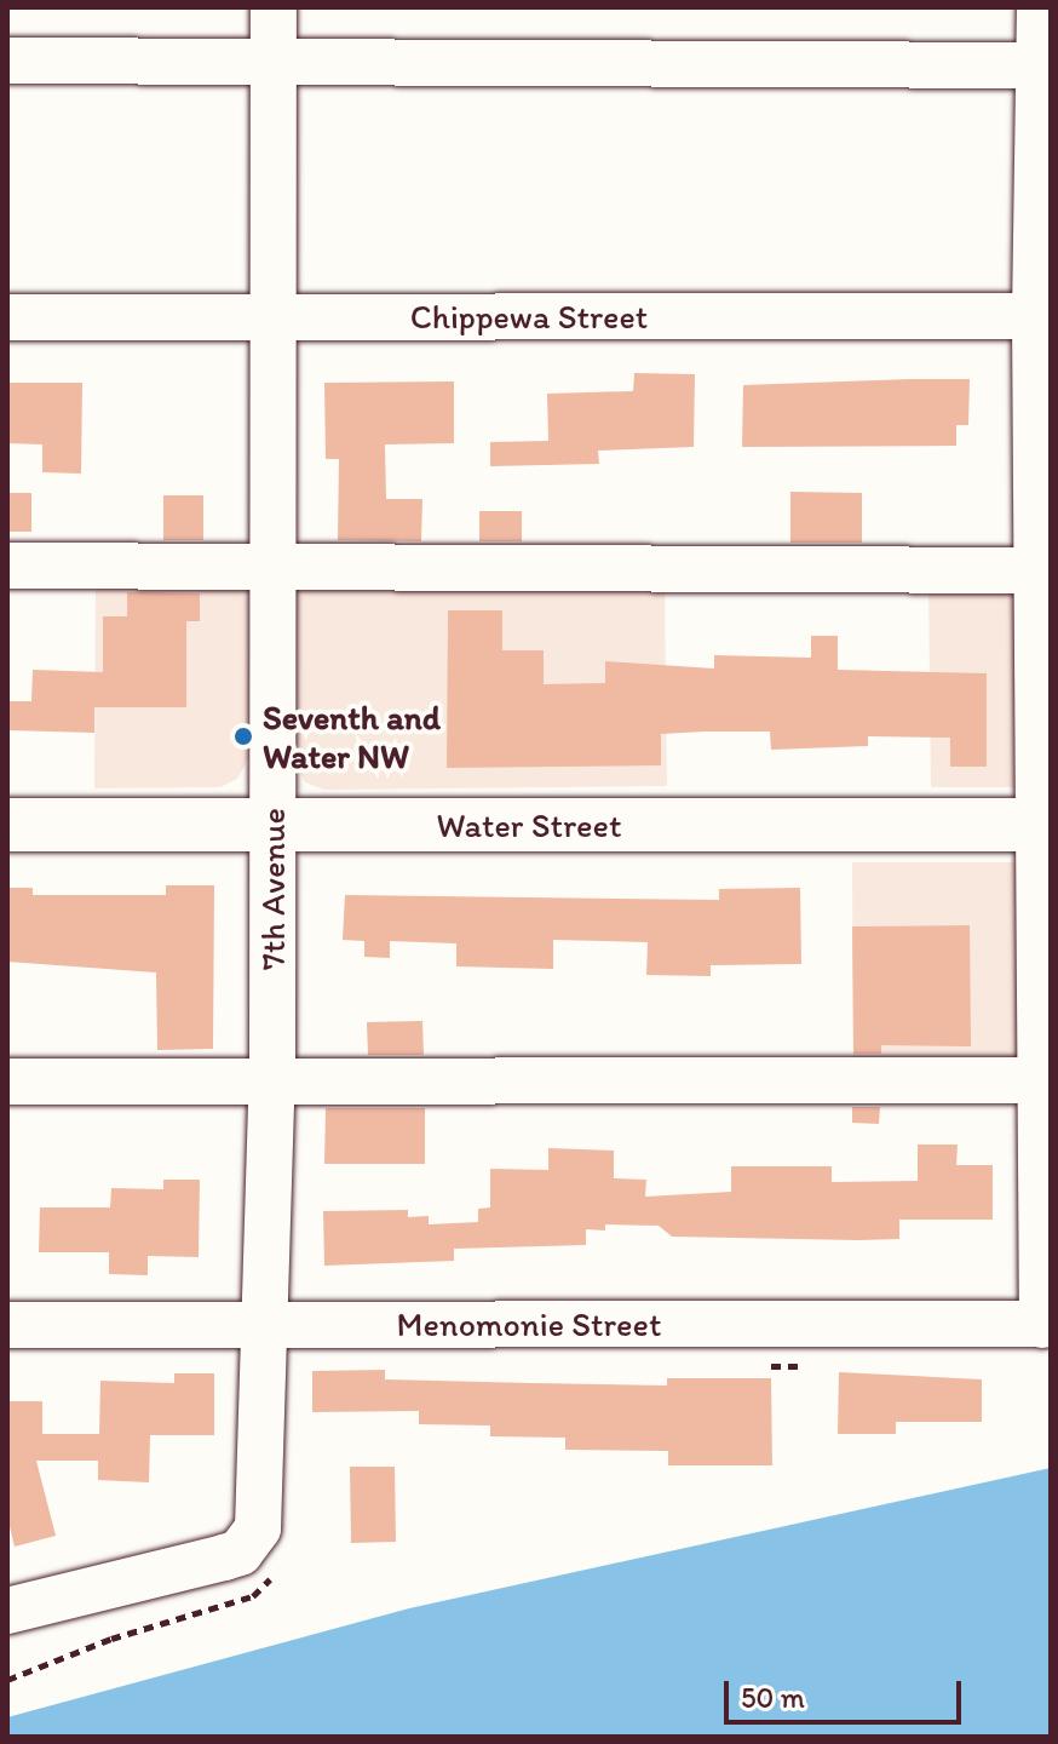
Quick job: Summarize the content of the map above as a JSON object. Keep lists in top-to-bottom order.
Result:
{
  "streets": {
    "main road": ["Water Street"],
    "street": ["Chippewa Street", "7th Avenue", "Menomonie Street"]
  },
  "crossings": [
    ["Chippewa Street", "7th Avenue"],
    ["Water Street", "7th Avenue"],
    ["7th Avenue", "Menomonie Street"]
  ],
  "places": ["Seventh and Water NW"],
  "scale_bar": "50 m"
}
